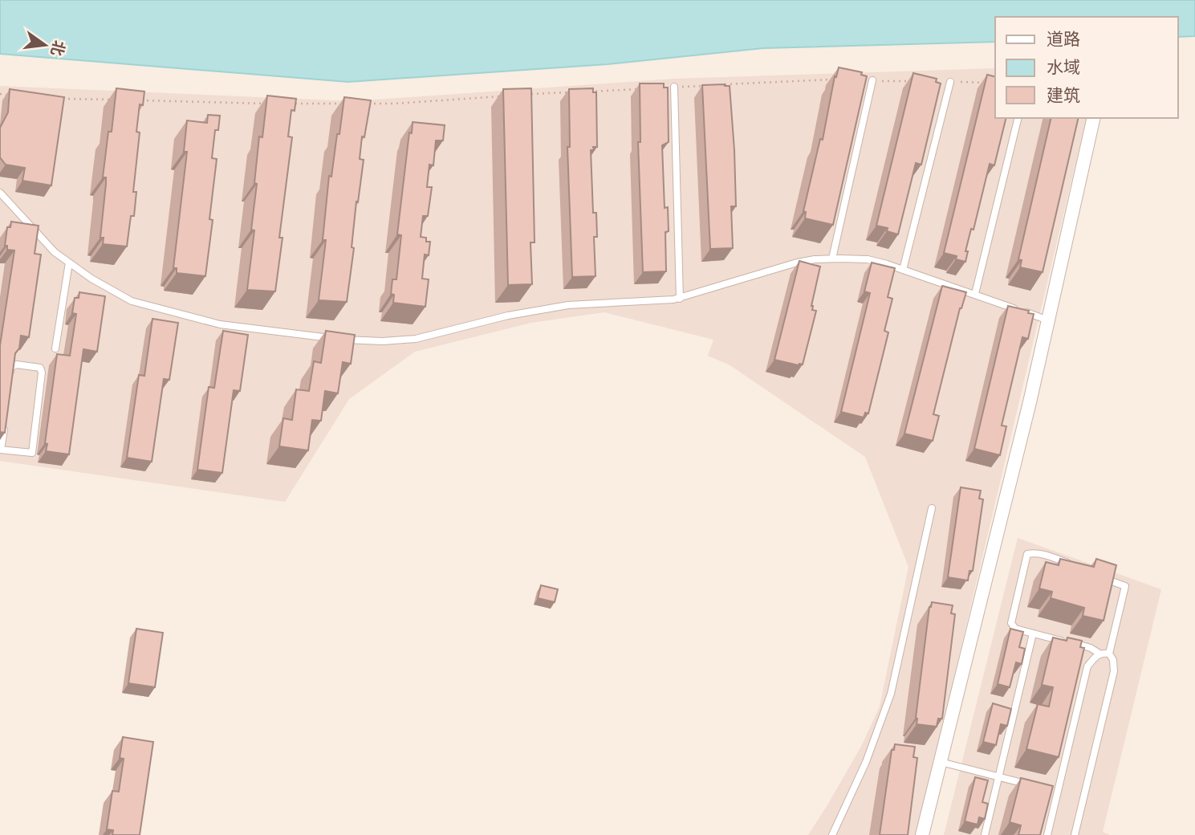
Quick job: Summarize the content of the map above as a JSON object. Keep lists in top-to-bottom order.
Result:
{
  "legend": ["道路", "水域", "建筑"],
  "north": "right"
}
